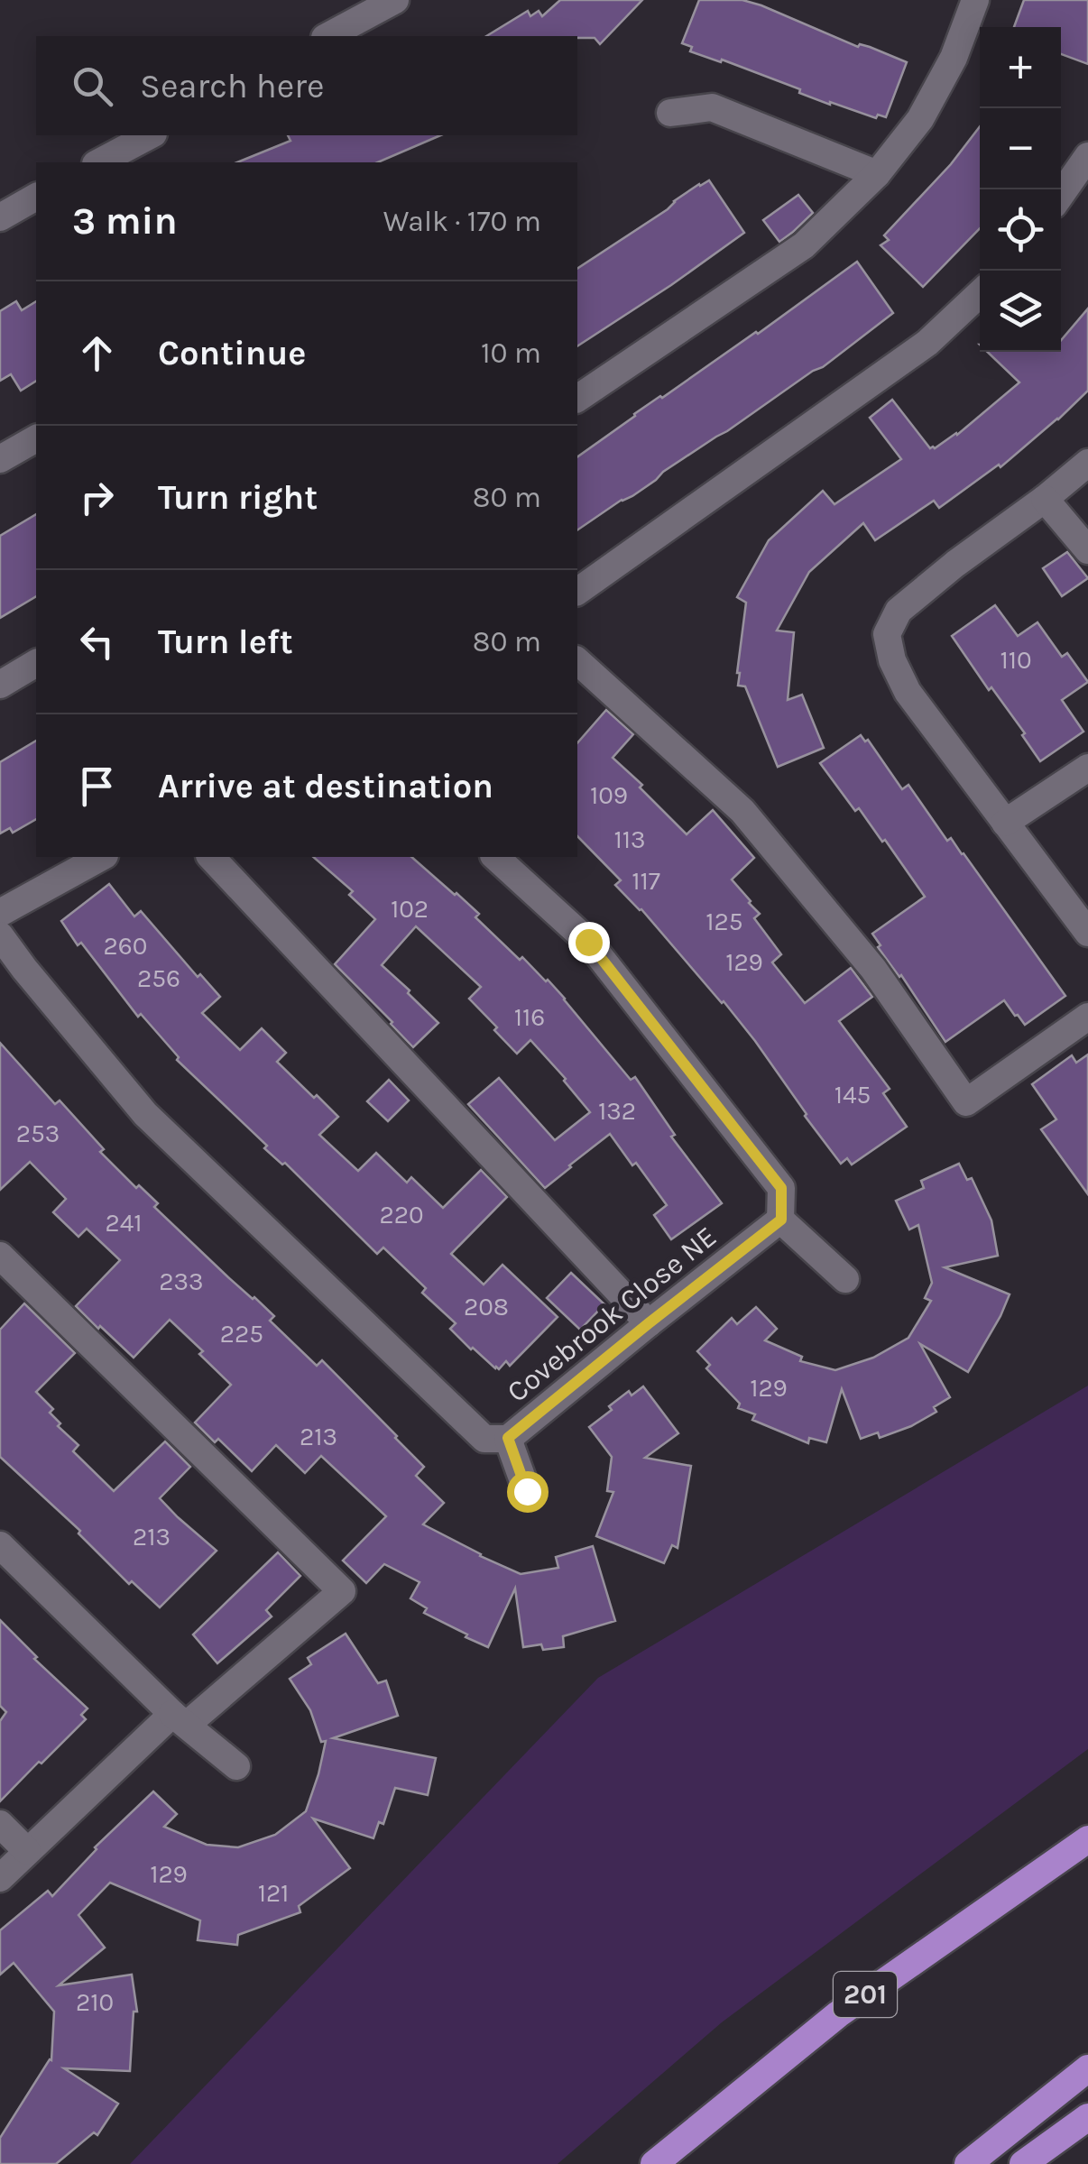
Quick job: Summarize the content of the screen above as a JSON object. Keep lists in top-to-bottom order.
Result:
{
  "streets": {
    "highway": ["201"],
    "street": ["Covebrook Close NE"]
  },
  "house_numbers": [
    "110",
    "109",
    "113",
    "117",
    "102",
    "125",
    "260",
    "129",
    "256",
    "116",
    "145",
    "132",
    "253",
    "220",
    "241",
    "233",
    "208",
    "225",
    "129",
    "213",
    "213",
    "129",
    "121",
    "210"
  ],
  "page": {
    "map_buttons": ["+", "−"],
    "search": "Search here",
    "heading": ["3 min", "Walk · 170 m"],
    "list": [
      ["Continue", "10 m"],
      ["Turn right", "80 m"],
      ["Turn left", "80 m"],
      "Arrive at destination"
    ]
  }
}
